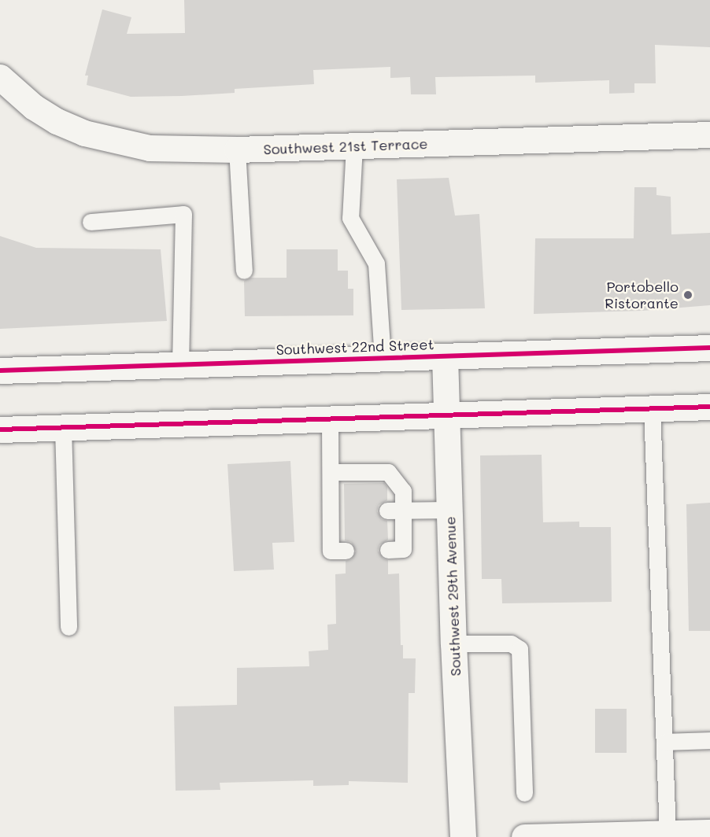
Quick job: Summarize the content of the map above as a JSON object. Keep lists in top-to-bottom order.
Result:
{
  "streets": {
    "main road": ["Southwest 21st Terrace", "Southwest 22nd Street", "Southwest 29th Avenue"]
  },
  "crossings": [
    ["Southwest 22nd Street", "Southwest 29th Avenue"]
  ],
  "places": ["Portobello Ristorante"]
}
